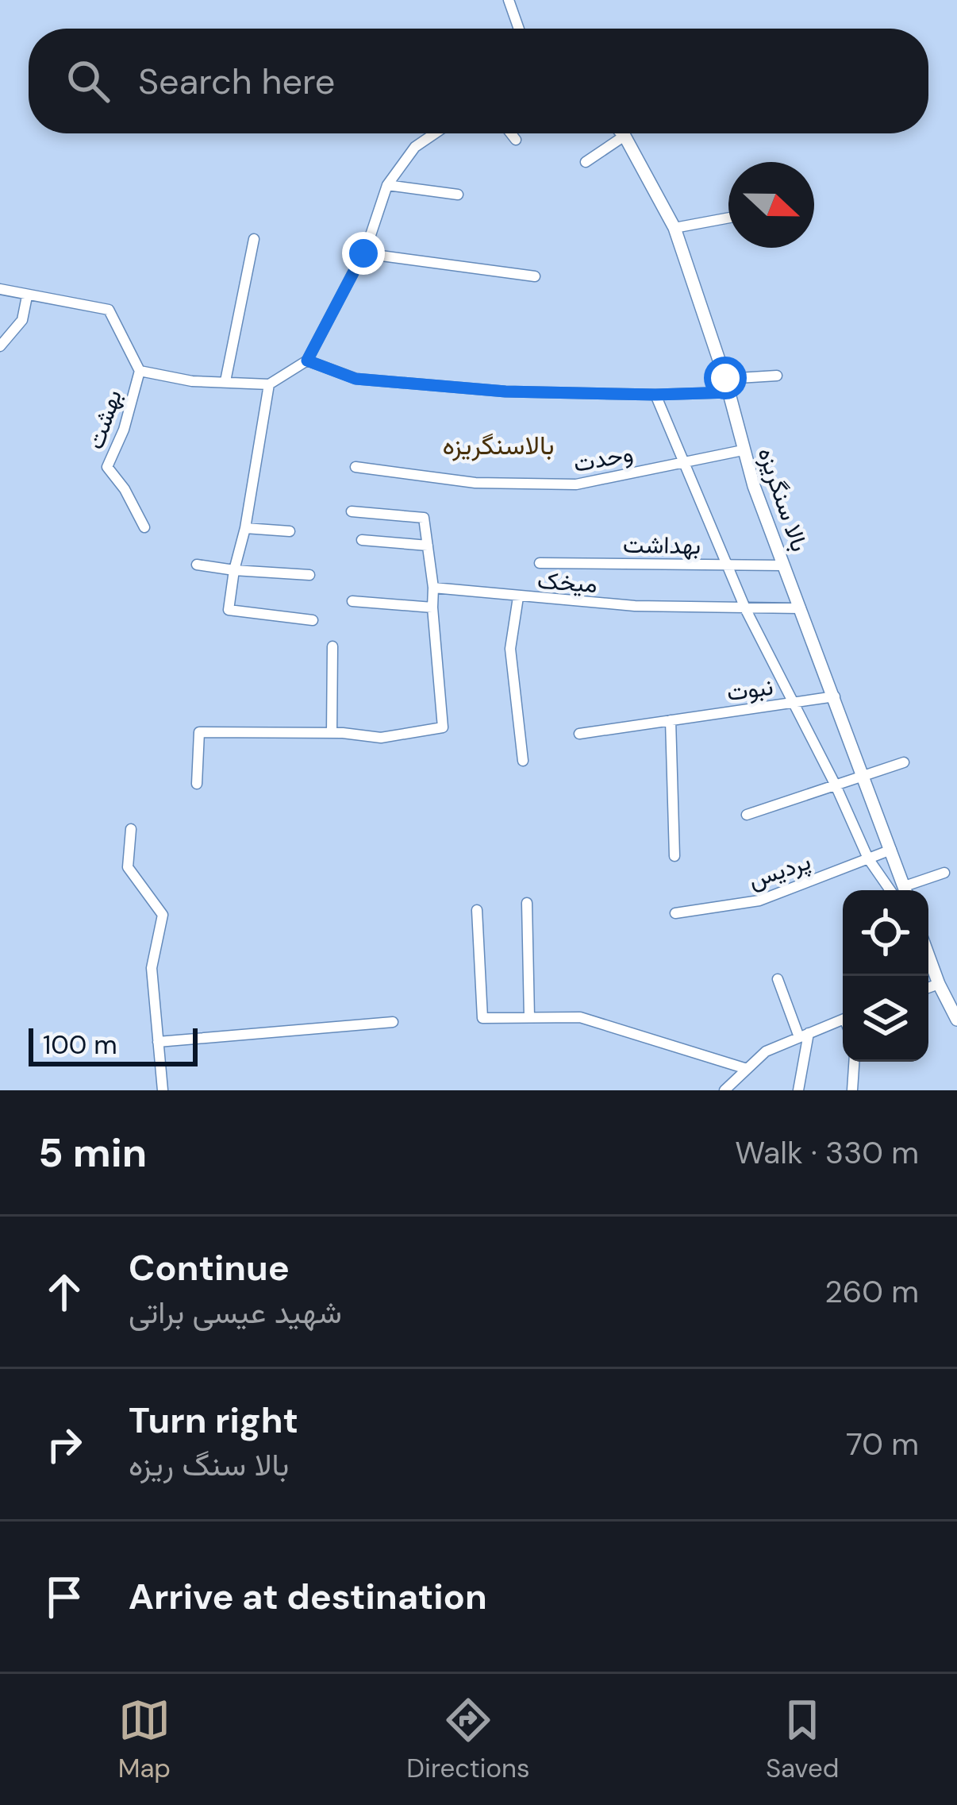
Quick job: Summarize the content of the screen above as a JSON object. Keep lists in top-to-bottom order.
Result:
{
  "streets": {
    "street": [
      "بهشت",
      "وحدت",
      "بالا سنگریزه",
      "بهداشت",
      "میخک",
      "نبوت",
      "پردیس"
    ]
  },
  "crossings": [
    ["وحدت", "بالا سنگریزه"],
    ["بالا سنگریزه", "بهداشت"],
    ["بالا سنگریزه", "میخک"],
    ["بالا سنگریزه", "نبوت"],
    ["بالا سنگریزه", "پردیس"]
  ],
  "districts": ["بالاسنگریزه"],
  "scale_bar": "100 m",
  "north": "right",
  "page": {
    "search": "Search here",
    "scale": "100 m",
    "heading": ["5 min", "Walk · 330 m"],
    "list": [
      ["Continue", "شهید عیسی براتی", "260 m"],
      ["Turn right", "بالا سنگ ریزه", "70 m"],
      "Arrive at destination"
    ],
    "nav": ["Map", "Directions", "Saved"]
  }
}
